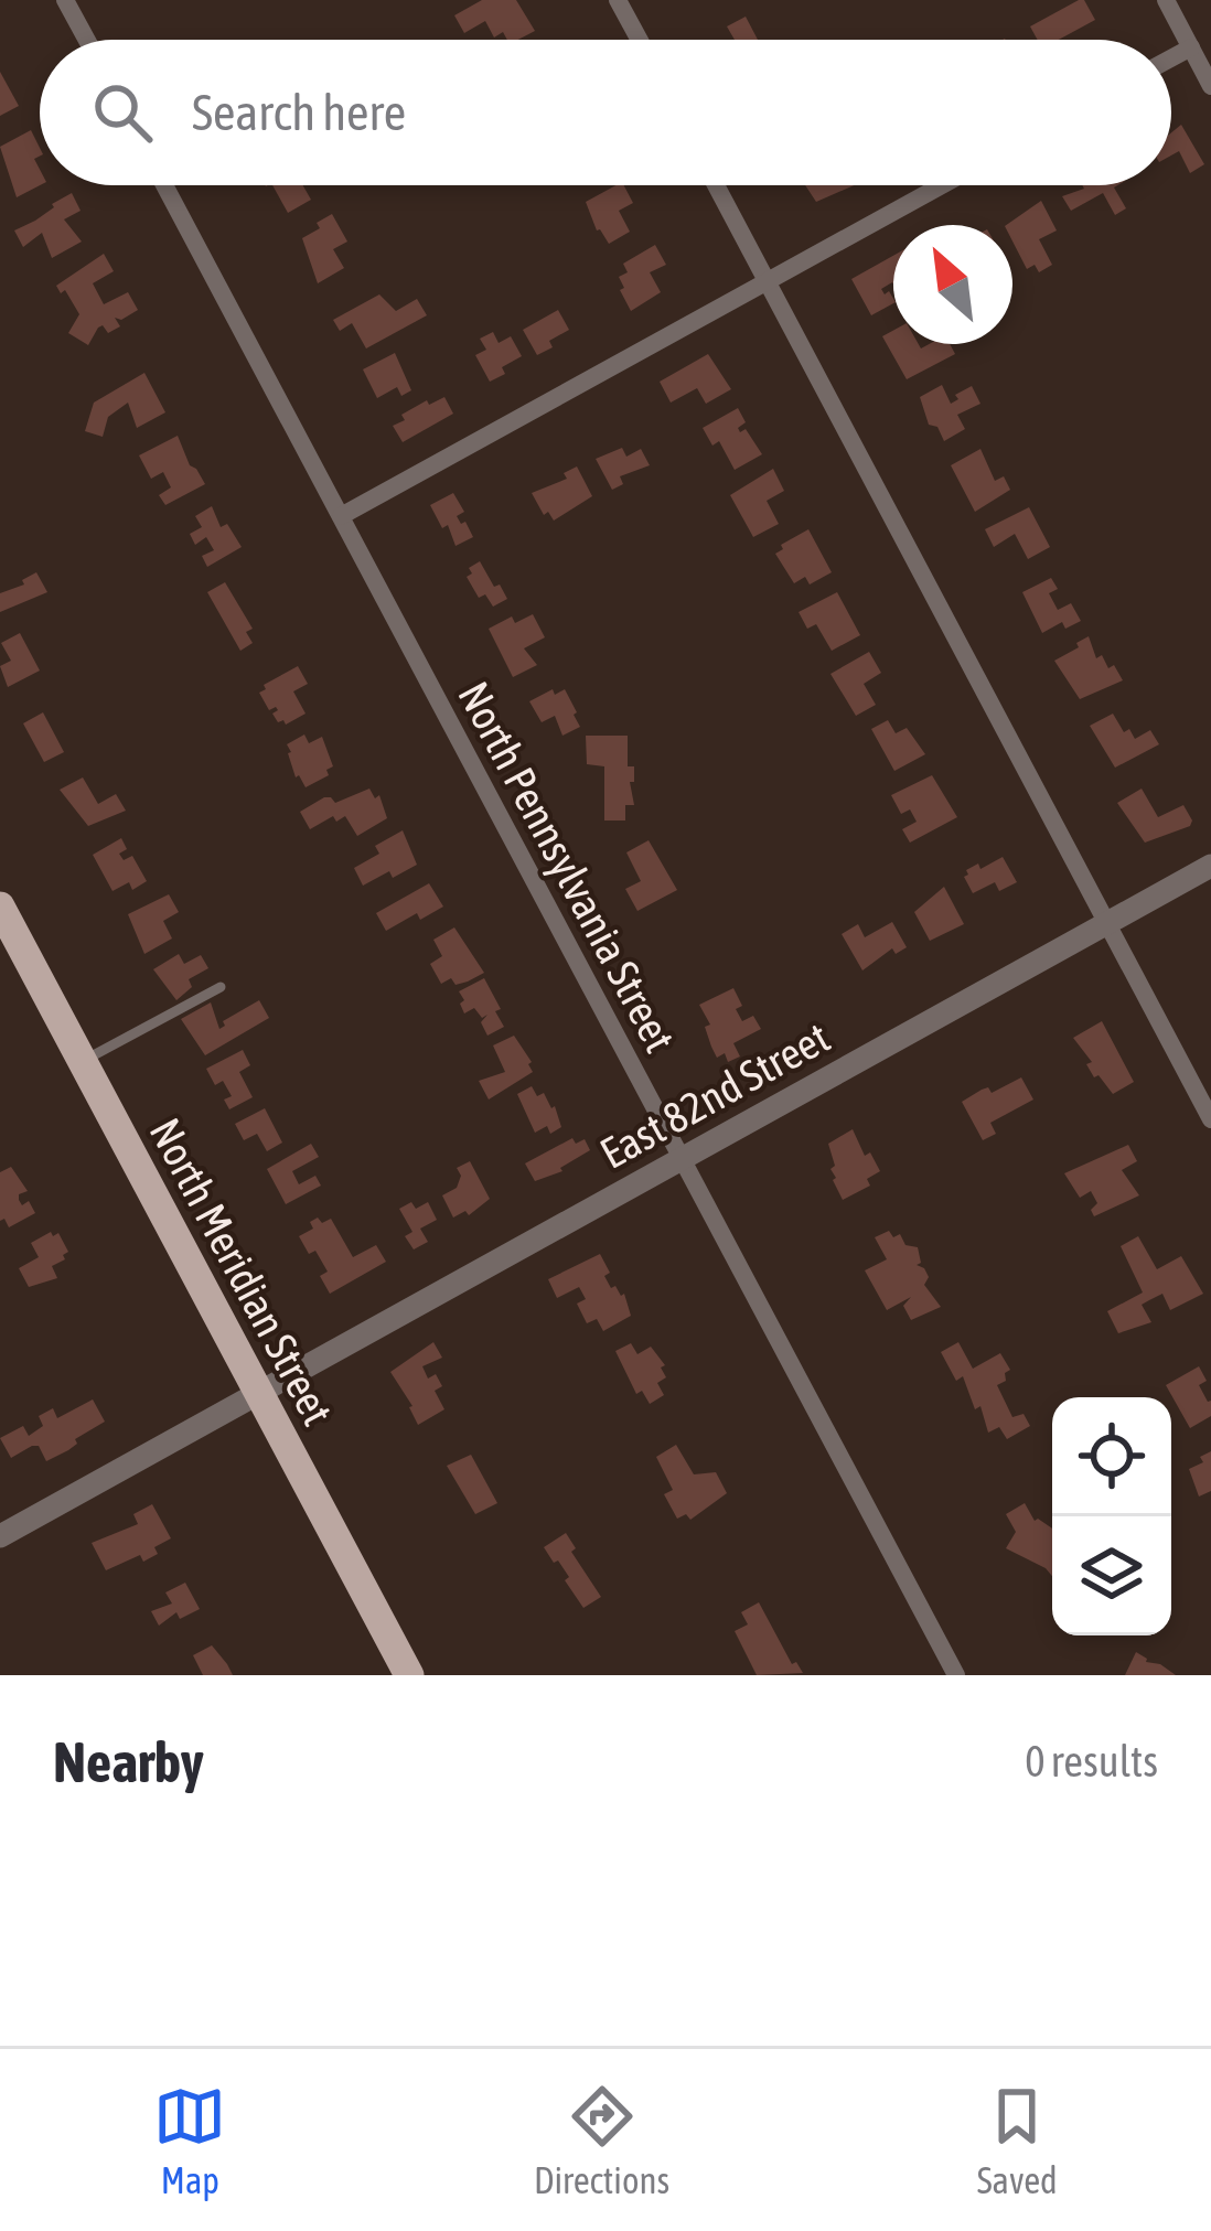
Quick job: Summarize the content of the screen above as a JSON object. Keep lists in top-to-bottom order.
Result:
{
  "streets": {
    "main road": ["North Meridian Street"],
    "street": ["North Pennsylvania Street", "East 82nd Street"]
  },
  "crossings": [
    ["North Pennsylvania Street", "East 82nd Street"],
    ["East 82nd Street", "North Meridian Street"]
  ],
  "north": "top left",
  "page": {
    "search": "Search here",
    "heading": ["Nearby", "0 results"],
    "nav": ["Map", "Directions", "Saved"]
  }
}
